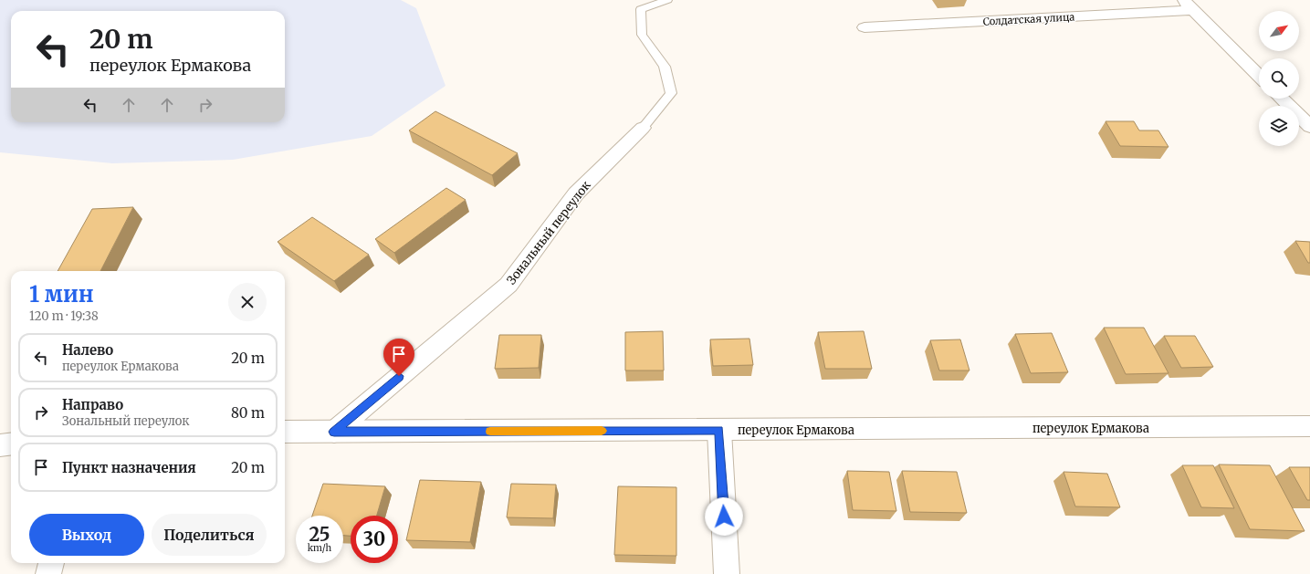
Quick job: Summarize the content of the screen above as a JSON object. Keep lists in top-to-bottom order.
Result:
{
  "streets": {
    "street": ["Солдатская улица", "Зональный переулок", "переулок Ермакова"]
  },
  "crossings": [
    ["Зональный переулок", "переулок Ермакова"]
  ],
  "north": "top right",
  "page": {
    "turn": ["20 m", "переулок Ермакова"],
    "heading": ["1 мин", "120 m · 19:38"],
    "list": [
      {
        "name": "Налево",
        "note": "переулок Ермакова",
        "value": "20 m"
      },
      {
        "name": "Направо",
        "note": "Зональный переулок",
        "value": "80 m"
      },
      {
        "name": "Пункт назначения",
        "value": "20 m"
      }
    ],
    "buttons": ["Выход", "Поделиться"],
    "speed": "25 km/h",
    "limit": "30"
  }
}
